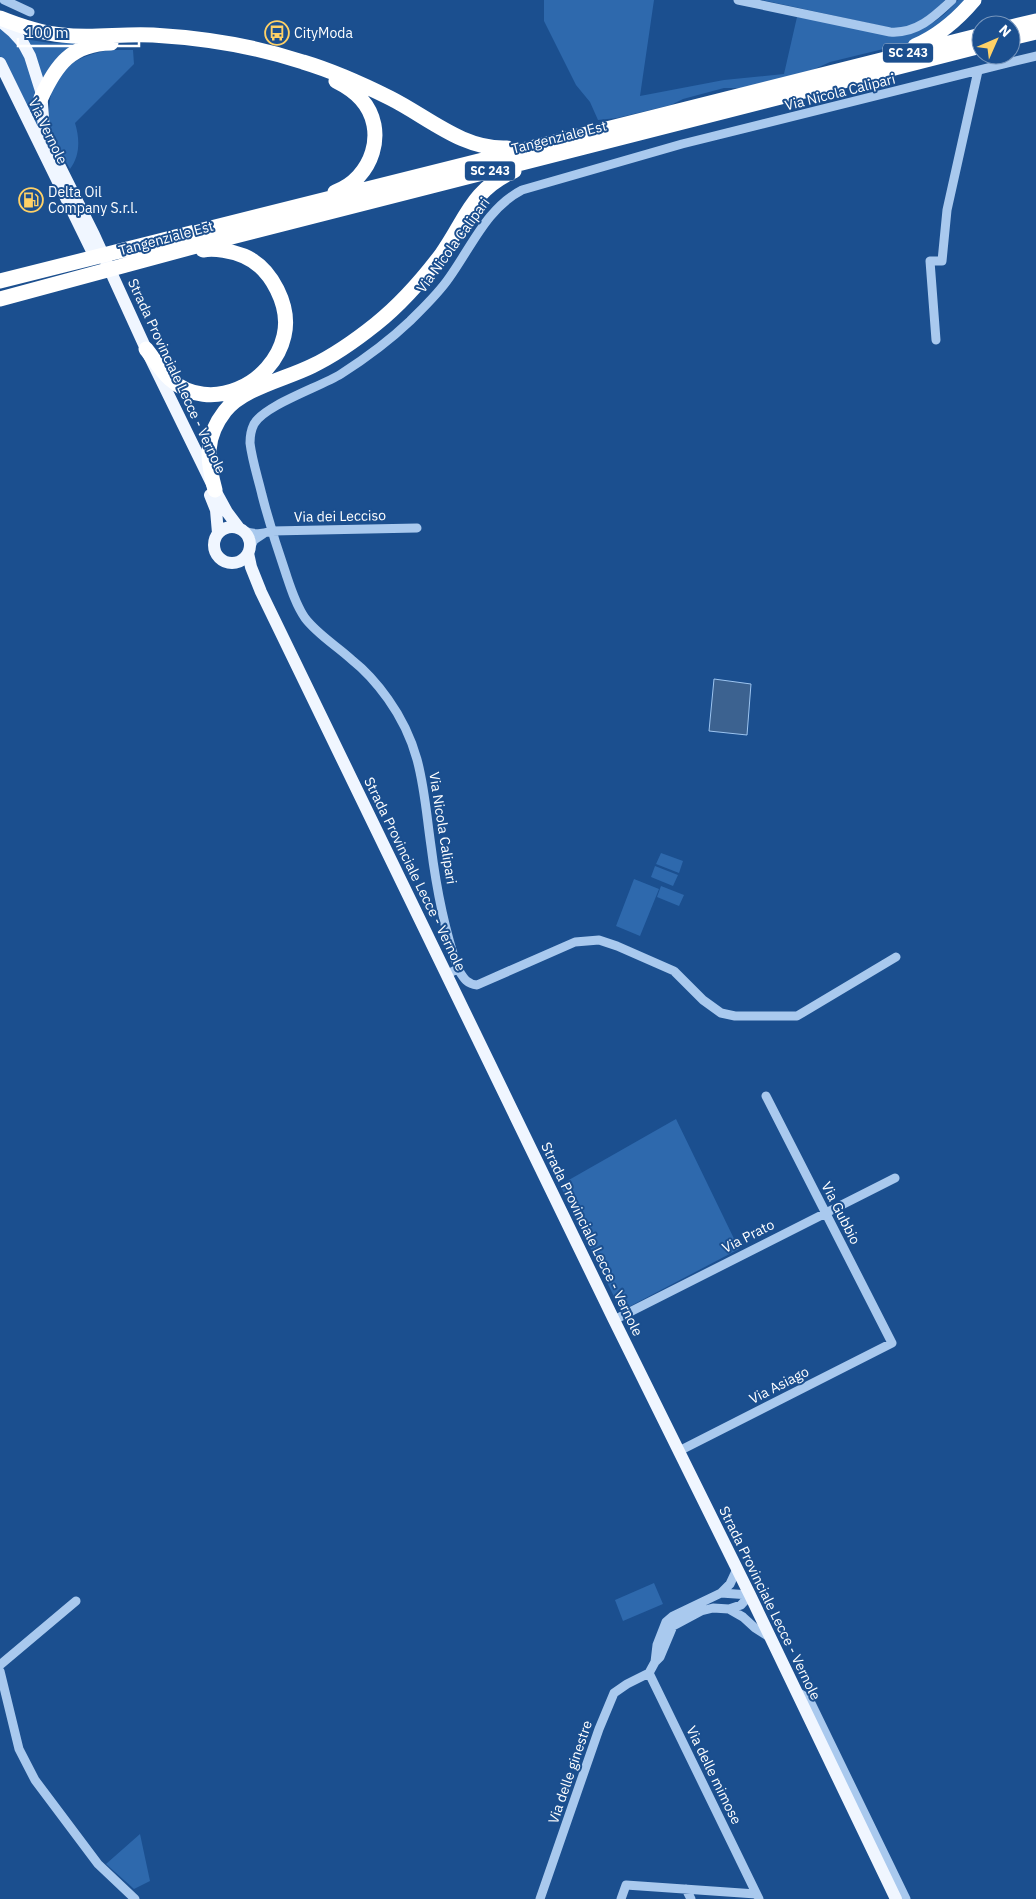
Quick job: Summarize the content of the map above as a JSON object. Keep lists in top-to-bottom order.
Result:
{
  "streets": {
    "highway": ["SC 243", "Tangenziale Est"],
    "main road": ["Via Vernole", "Strada Provinciale Lecce - Vernole"],
    "street": [
      "Via Nicola Calipari",
      "Via dei Lecciso",
      "Via Gubbio",
      "Via Prato",
      "Via Asiago",
      "Via delle ginestre",
      "Via delle mimose"
    ]
  },
  "crossings": [
    ["Via Nicola Calipari", "Strada Provinciale Lecce - Vernole"],
    ["Via Nicola Calipari", "Via dei Lecciso"],
    ["Via Vernole", "Strada Provinciale Lecce - Vernole"],
    ["Strada Provinciale Lecce - Vernole", "Via dei Lecciso"],
    ["Strada Provinciale Lecce - Vernole", "Via Prato"],
    ["Strada Provinciale Lecce - Vernole", "Via Asiago"],
    ["Via Gubbio", "Via Prato"],
    ["Via Gubbio", "Via Asiago"],
    ["Via delle ginestre", "Via delle mimose"]
  ],
  "places": {
    "bus stop": ["CityModa"],
    "fuel station": ["Delta Oil Company S.r.l."]
  },
  "scale_bar": "100 m",
  "north": "top right"
}
